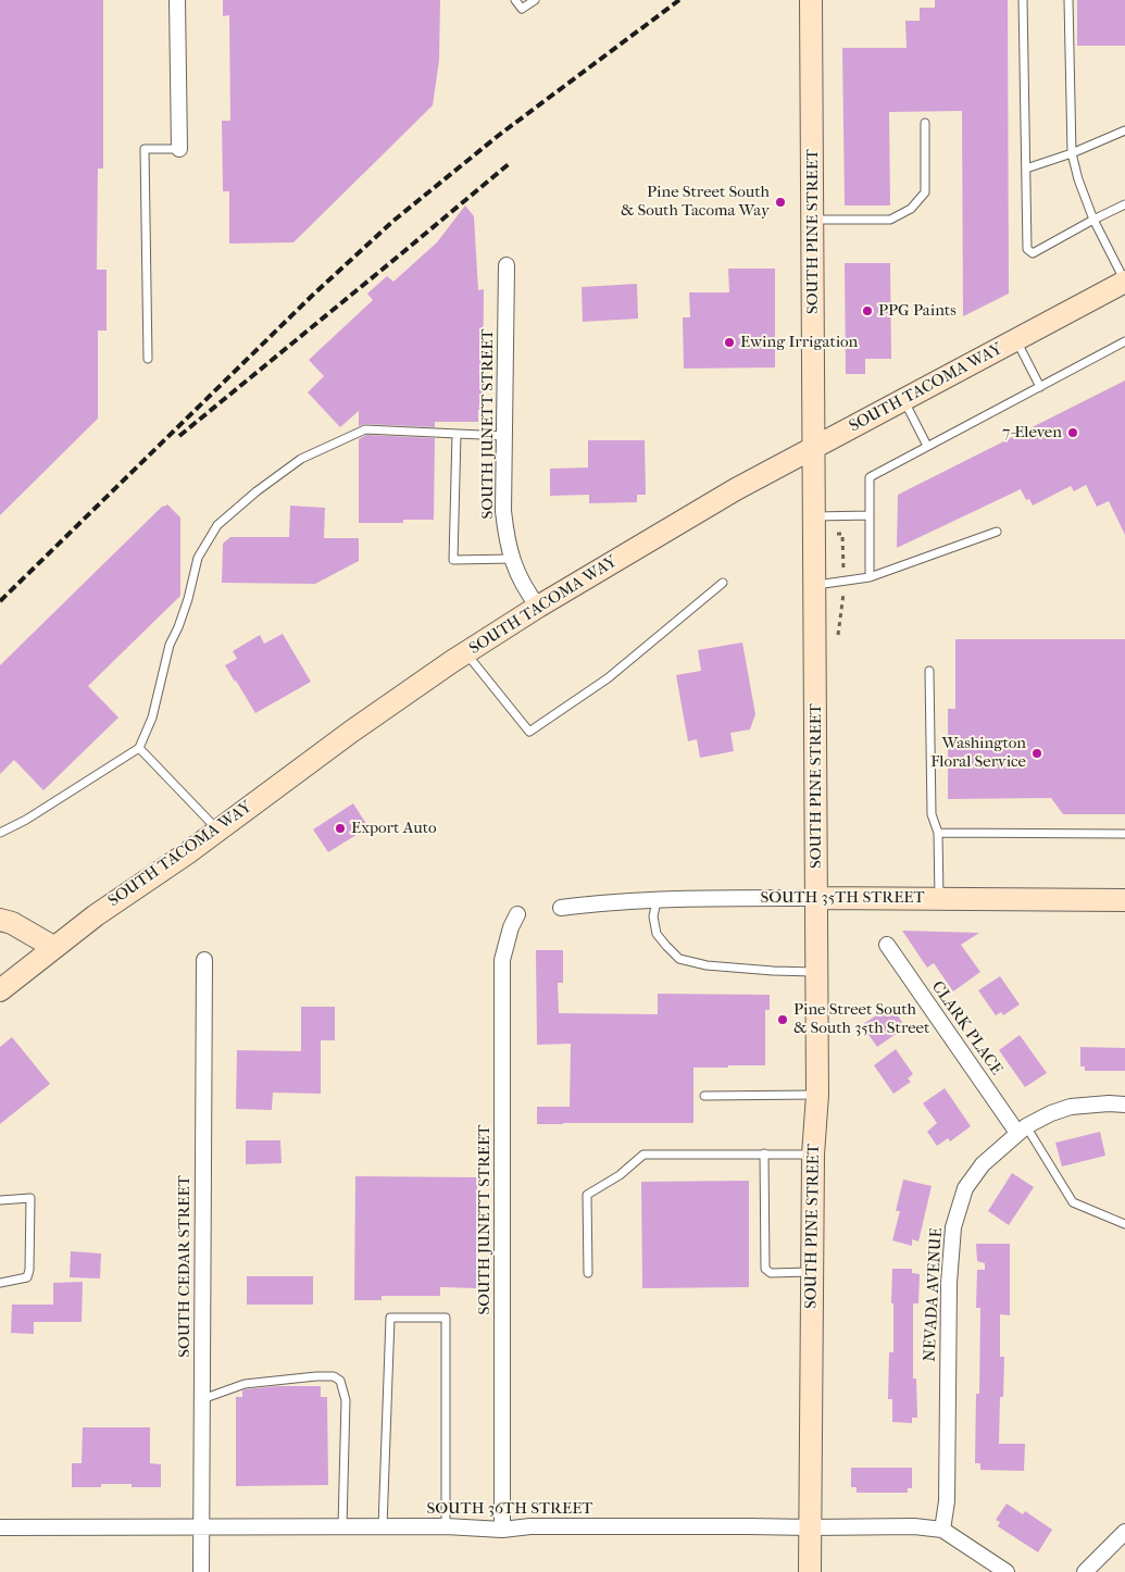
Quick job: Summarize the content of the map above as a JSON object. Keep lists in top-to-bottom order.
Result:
{
  "streets": {
    "main road": ["SOUTH PINE STREET", "SOUTH TACOMA WAY", "SOUTH 35TH STREET"],
    "street": [
      "SOUTH JUNETT STREET",
      "CLARK PLACE",
      "SOUTH CEDAR STREET",
      "NEVADA AVENUE",
      "SOUTH 36TH STREET"
    ]
  },
  "crossings": [
    ["SOUTH PINE STREET", "SOUTH TACOMA WAY"],
    ["SOUTH PINE STREET", "SOUTH 35TH STREET"],
    ["SOUTH PINE STREET", "SOUTH 36TH STREET"],
    ["SOUTH TACOMA WAY", "SOUTH JUNETT STREET"],
    ["SOUTH JUNETT STREET", "SOUTH 36TH STREET"],
    ["CLARK PLACE", "NEVADA AVENUE"],
    ["SOUTH CEDAR STREET", "SOUTH 36TH STREET"],
    ["NEVADA AVENUE", "SOUTH 36TH STREET"]
  ],
  "places": [
    "Pine Street South & South Tacoma Way",
    "PPG Paints",
    "Ewing Irrigation",
    "7-Eleven",
    "Washington Floral Service",
    "Export Auto",
    "Pine Street South & South 35th Street"
  ]
}
